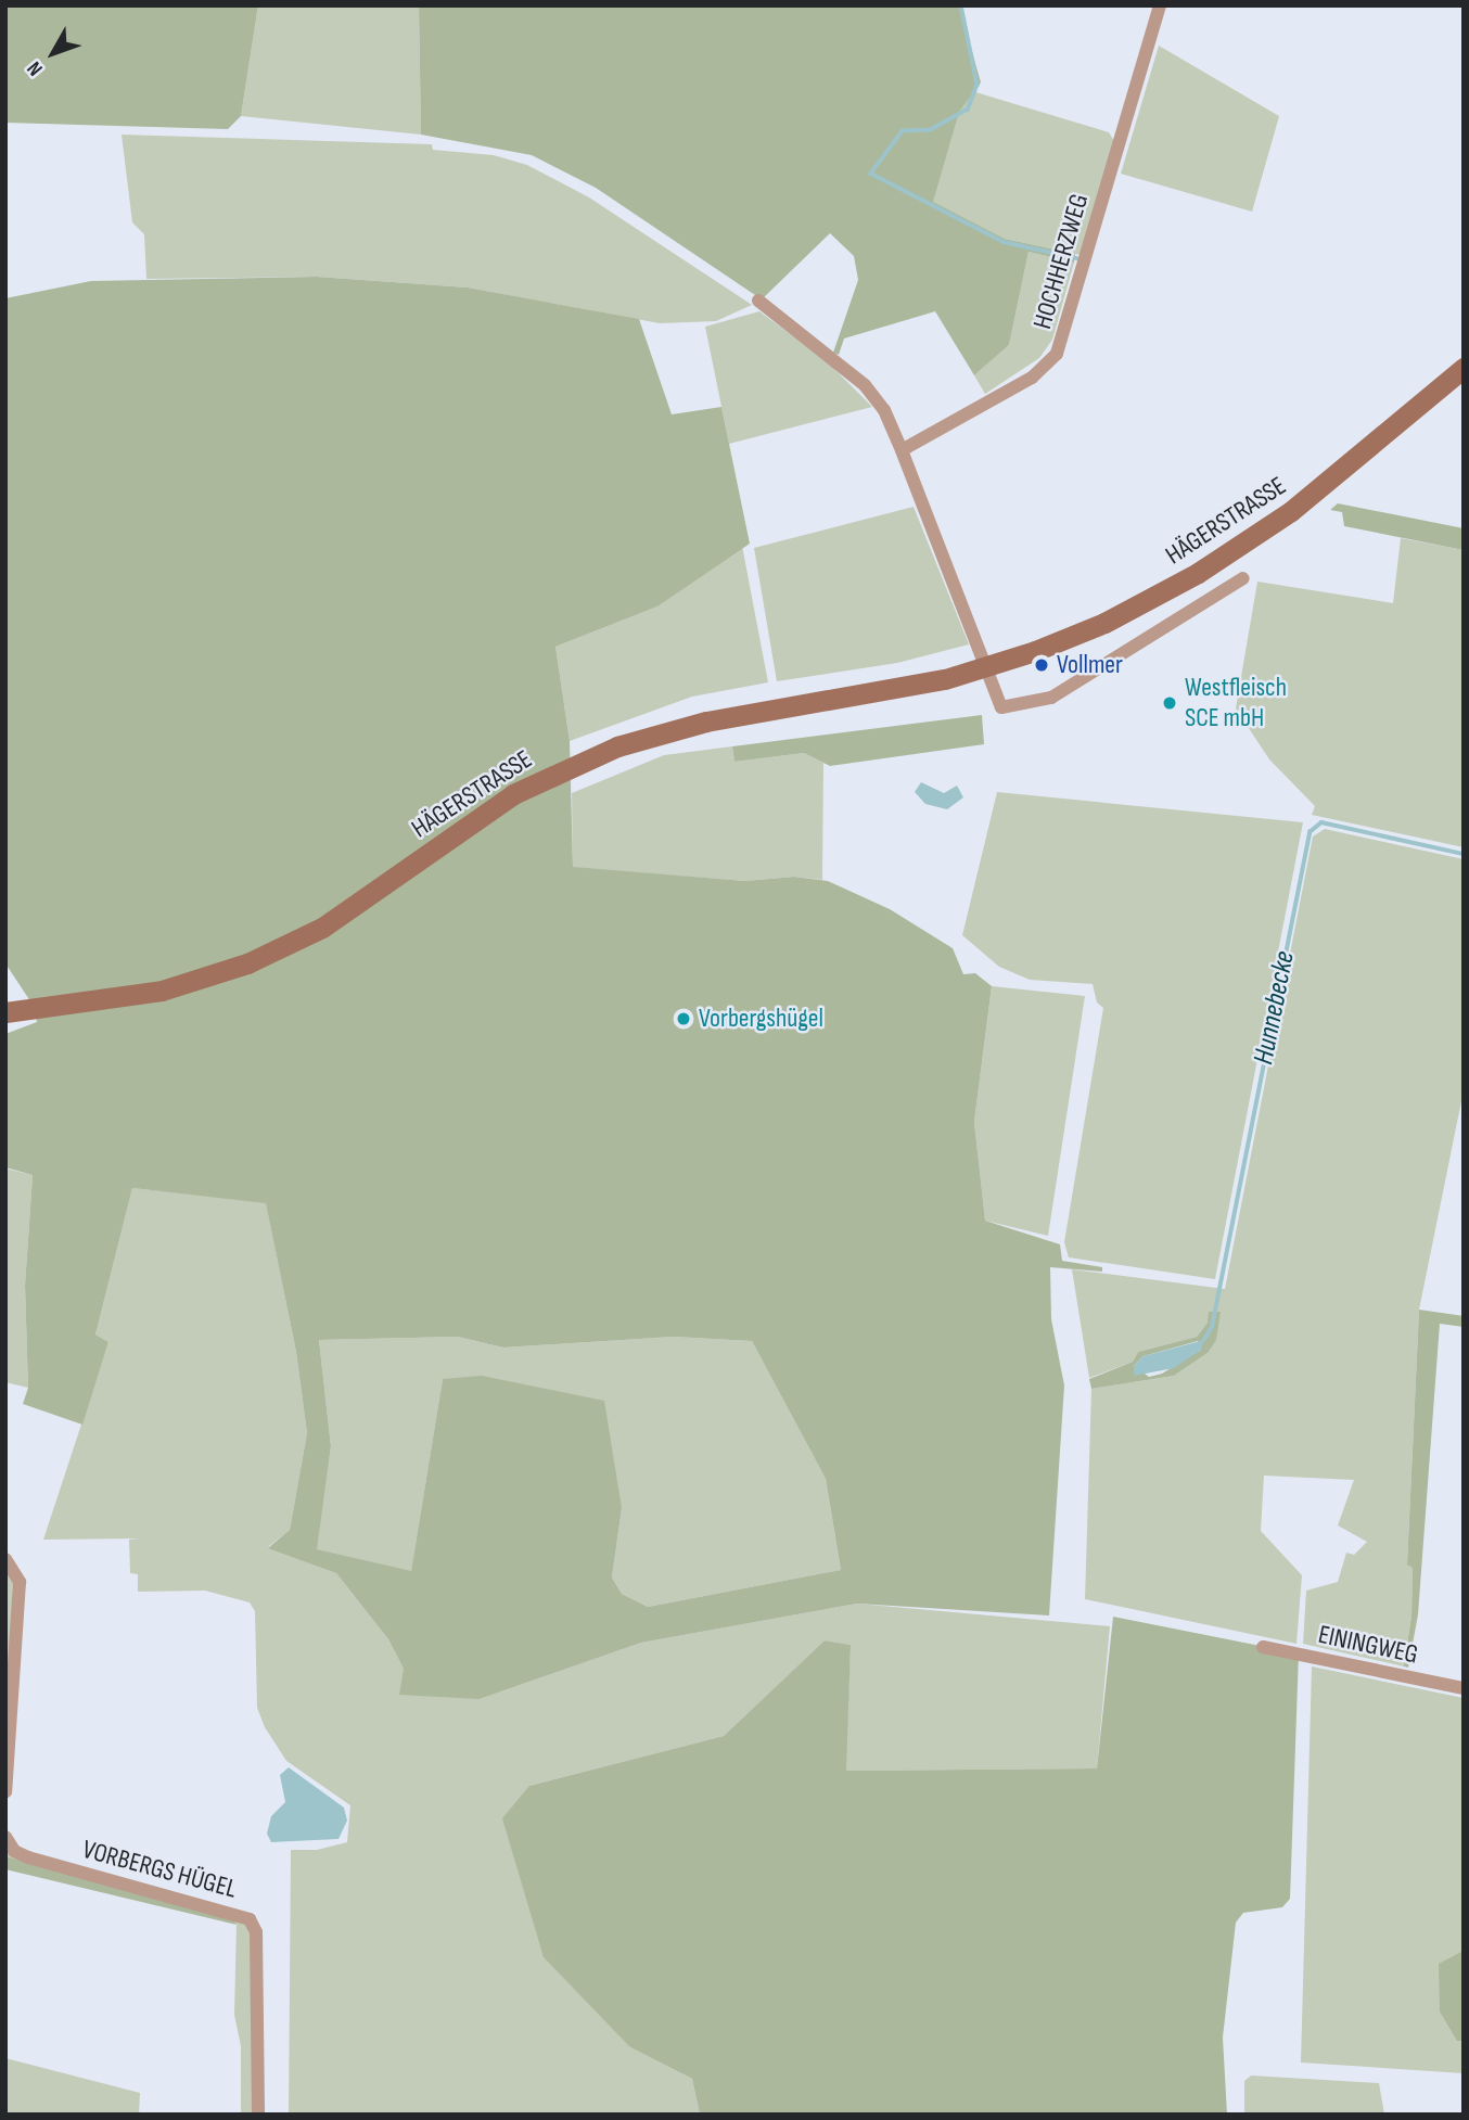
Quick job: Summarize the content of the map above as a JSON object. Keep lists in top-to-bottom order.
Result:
{
  "streets": {
    "main road": ["HÄGERSTRASSE"],
    "street": ["HOCHHERZWEG", "EININGWEG", "VORBERGS HÜGEL"]
  },
  "water": ["Hunnebecke"],
  "places": ["Vollmer", "Westfleisch SCE mbH", "Vorbergshügel"],
  "north": "bottom left"
}
